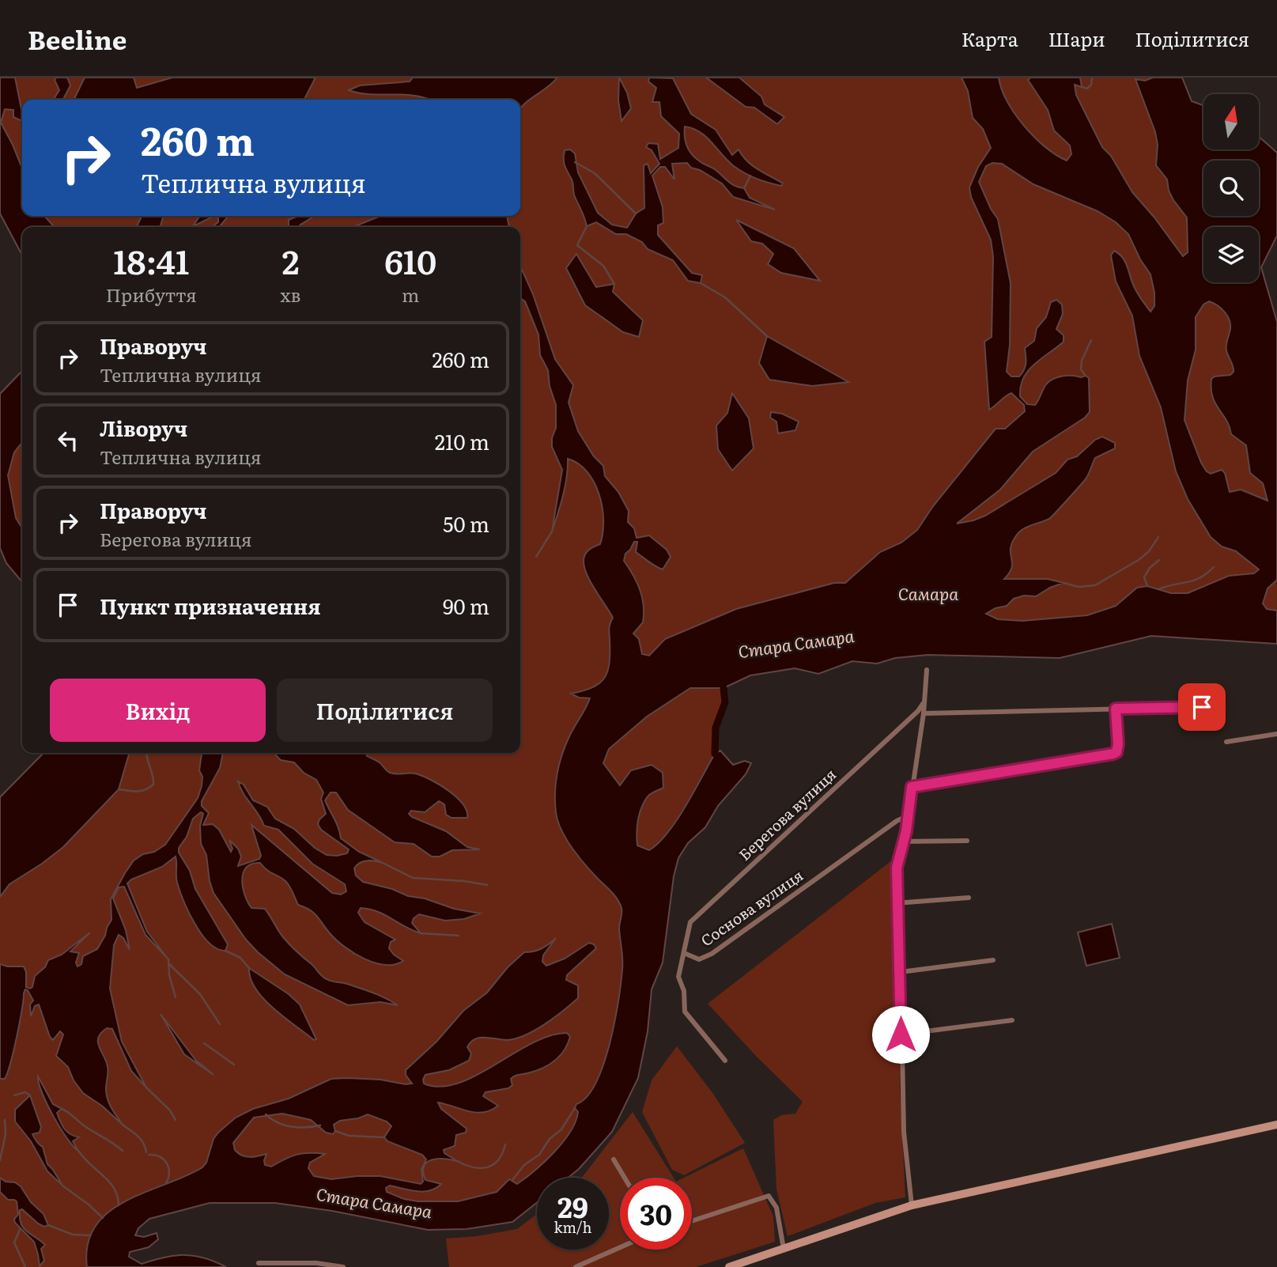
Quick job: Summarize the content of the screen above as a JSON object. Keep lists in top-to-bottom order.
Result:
{
  "streets": {
    "street": ["Берегова вулиця", "Соснова вулиця"]
  },
  "crossings": [
    ["Берегова вулиця", "Соснова вулиця"]
  ],
  "water": ["Самара", "Стара Самара"],
  "north": "top",
  "page": {
    "header": "Beeline",
    "nav": ["Карта", "Шари", "Поділитися"],
    "turn": ["260 m", "Теплична вулиця"],
    "eta": [
      "18:41",
      "Прибуття",
      "2",
      "хв",
      "610",
      "m"
    ],
    "list": [
      {
        "name": "Праворуч",
        "note": "Теплична вулиця",
        "value": "260 m"
      },
      {
        "name": "Ліворуч",
        "note": "Теплична вулиця",
        "value": "210 m"
      },
      {
        "name": "Праворуч",
        "note": "Берегова вулиця",
        "value": "50 m"
      },
      {
        "name": "Пункт призначення",
        "value": "90 m"
      }
    ],
    "buttons": ["Вихід", "Поділитися"],
    "speed": "29 km/h",
    "limit": "30"
  }
}
